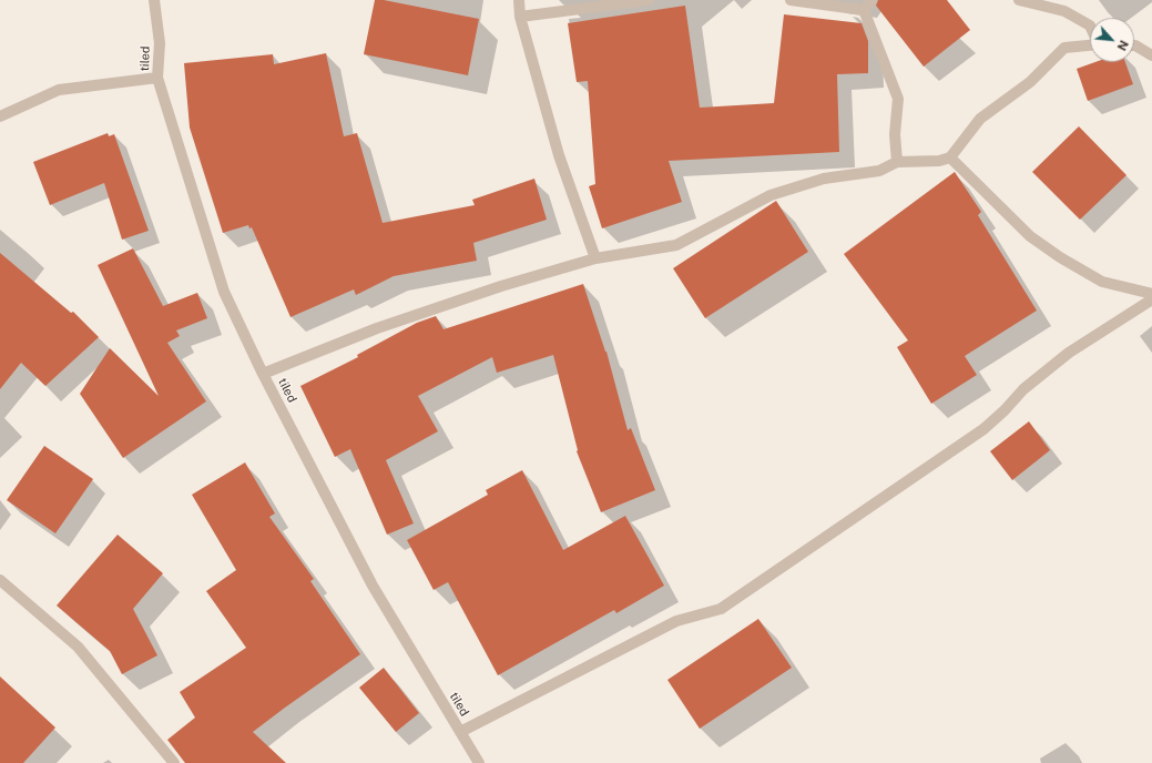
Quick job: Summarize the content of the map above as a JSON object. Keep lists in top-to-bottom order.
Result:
{
  "streets": {
    "street": ["tiled"]
  },
  "north": "bottom right"
}
